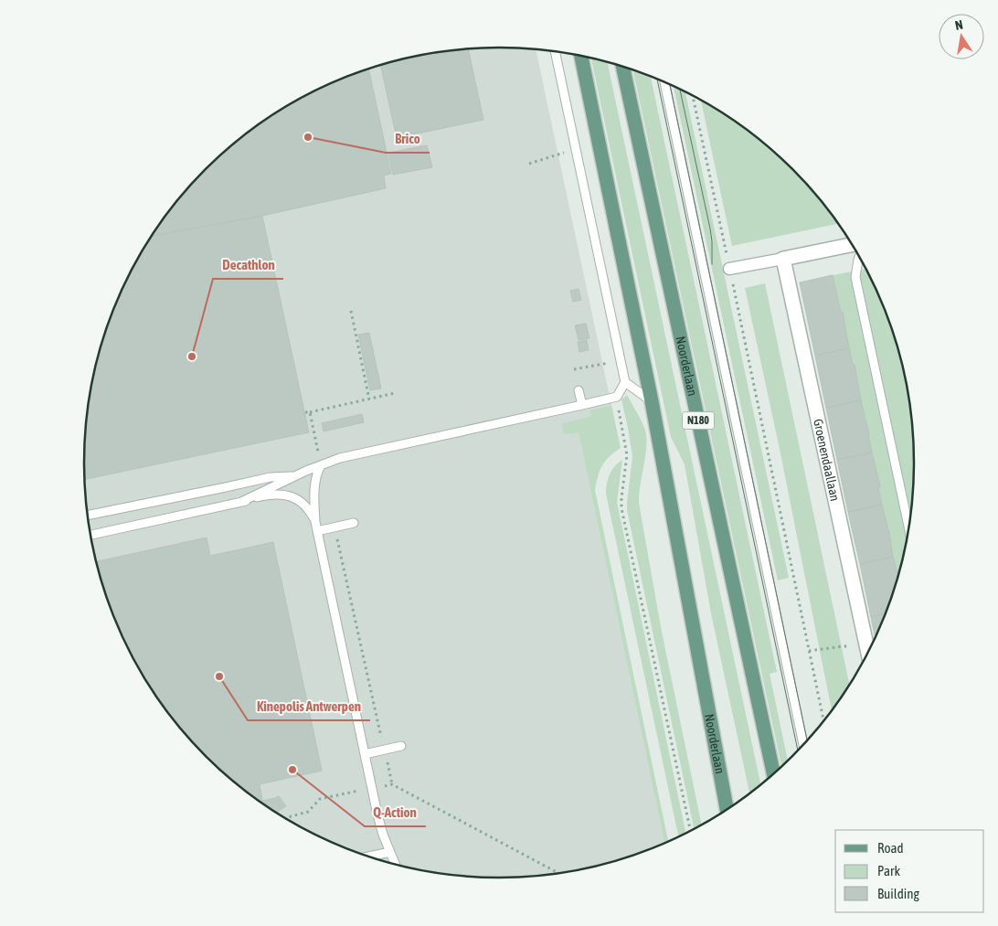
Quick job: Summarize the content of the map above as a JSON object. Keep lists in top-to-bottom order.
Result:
{
  "streets": {
    "main road": ["Noorderlaan", "N180"],
    "street": ["Groenendaallaan"]
  },
  "places": [
    "Brico",
    "Decathlon",
    "Kinepolis Antwerpen",
    "Q-Action"
  ],
  "legend": ["Road", "Park", "Building"],
  "north": "top"
}
